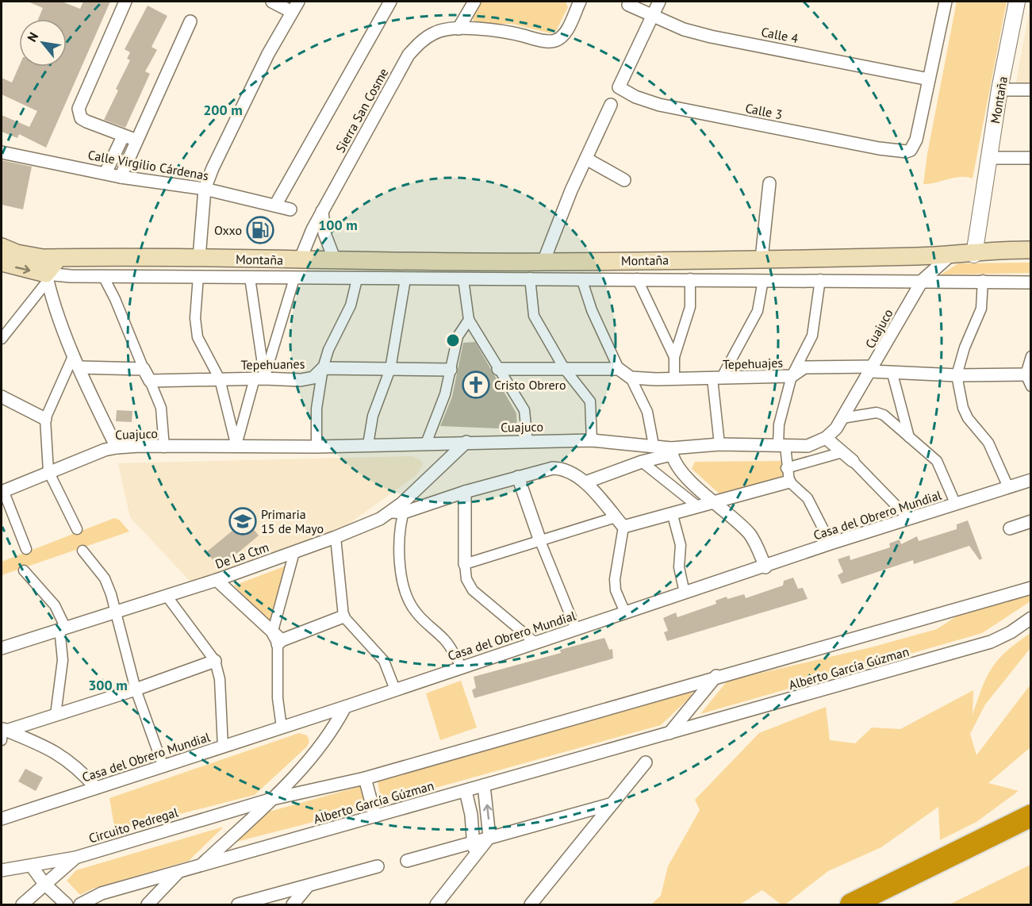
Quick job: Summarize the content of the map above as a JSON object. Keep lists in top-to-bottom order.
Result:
{
  "streets": {
    "main road": ["Montaña"],
    "street": [
      "Calle 4",
      "Sierra San Cosme",
      "Calle 3",
      "Calle Virgilio Cárdenas",
      "Cuajuco",
      "Tepehuajes",
      "Tepehuanes",
      "Casa del Obrero Mundial",
      "De La Ctm",
      "Alberto García Gúzman",
      "Circuito Pedregal"
    ]
  },
  "crossings": [
    ["Calle 4", "Calle 3"],
    ["Montaña", "Sierra San Cosme"],
    ["Montaña", "Cuajuco"],
    ["Cuajuco", "Tepehuajes"],
    ["Cuajuco", "De La Ctm"],
    ["Alberto García Gúzman", "Circuito Pedregal"]
  ],
  "places": {
    "fuel station": ["Oxxo"],
    "church": ["Cristo Obrero"],
    "school or university": ["Primaria 15 de Mayo"]
  },
  "north": "top left",
  "rings": ["200 m", "100 m", "300 m"]
}
